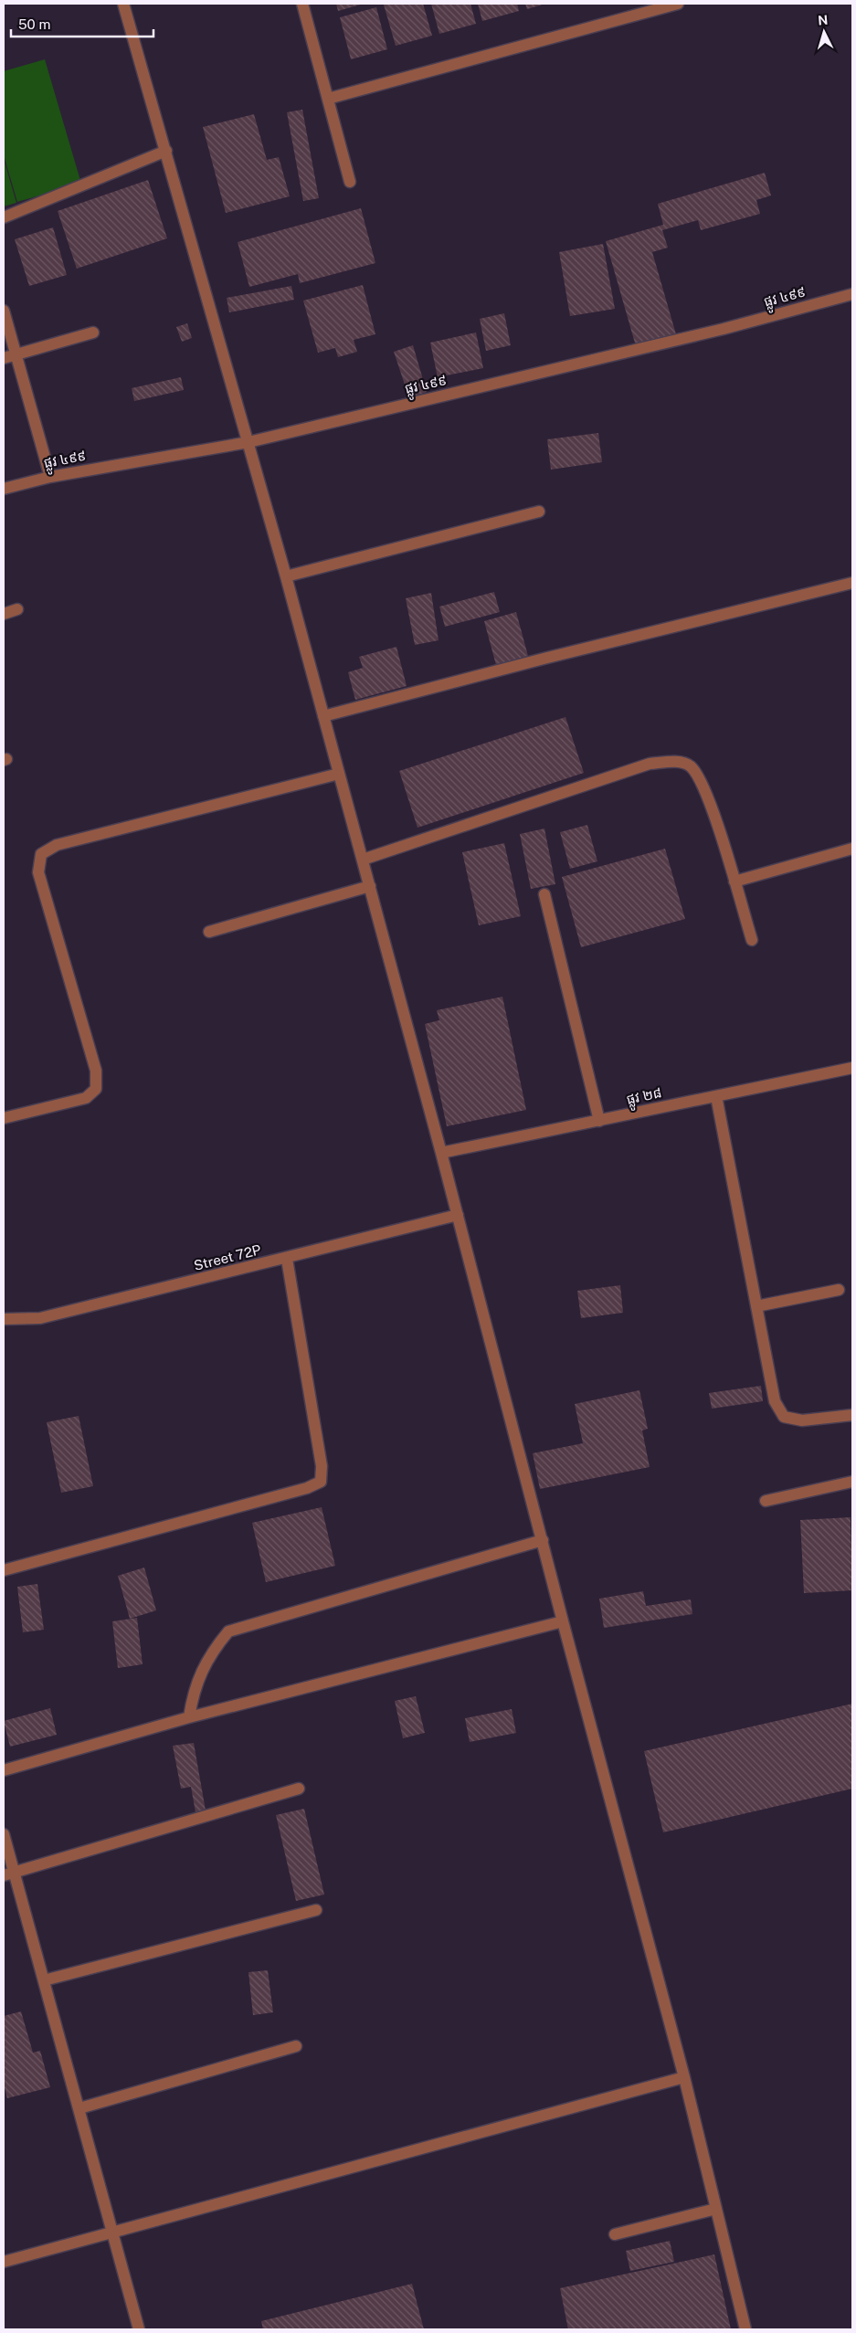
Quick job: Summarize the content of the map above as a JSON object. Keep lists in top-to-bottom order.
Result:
{
  "streets": {
    "street": ["ផ្លូវ ៤៩៩", "ផ្លូវ ២៨", "Street 72P"]
  },
  "scale_bar": "50 m",
  "north": "top"
}
